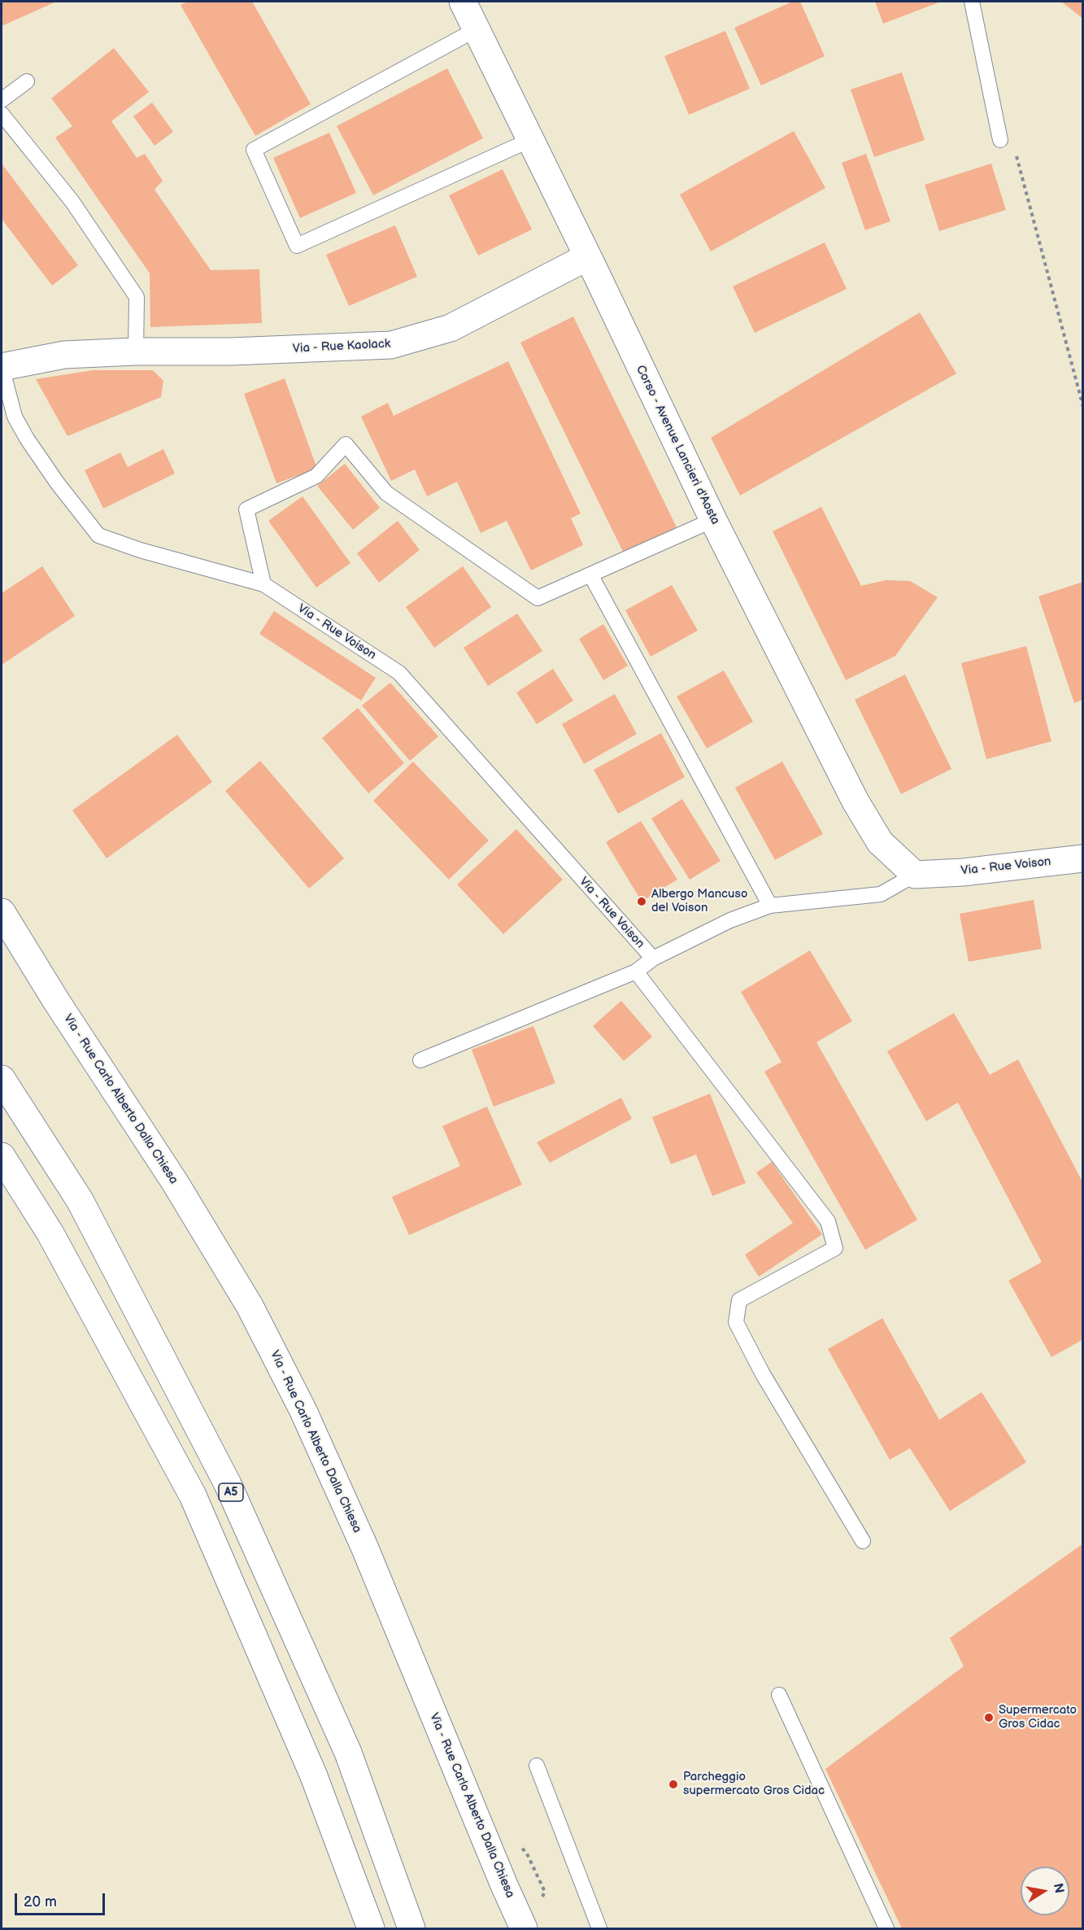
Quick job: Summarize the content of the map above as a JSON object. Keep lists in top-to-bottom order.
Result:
{
  "streets": {
    "main road": [
      "Via - Rue Kaolack",
      "Corso - Avenue Lancieri d'Aosta",
      "Via - Rue Voison",
      "Via - Rue Carlo Alberto Dalla Chiesa",
      "A5"
    ]
  },
  "crossings": [
    ["Via - Rue Kaolack", "Corso - Avenue Lancieri d'Aosta"],
    ["Via - Rue Kaolack", "Via - Rue Voison"],
    ["Corso - Avenue Lancieri d'Aosta", "Via - Rue Voison"]
  ],
  "places": ["Albergo Mancuso del Voison", "Supermercato Gros Cidac", "Parcheggio supermercato Gros Cidac"],
  "scale_bar": "20 m",
  "north": "right"
}
